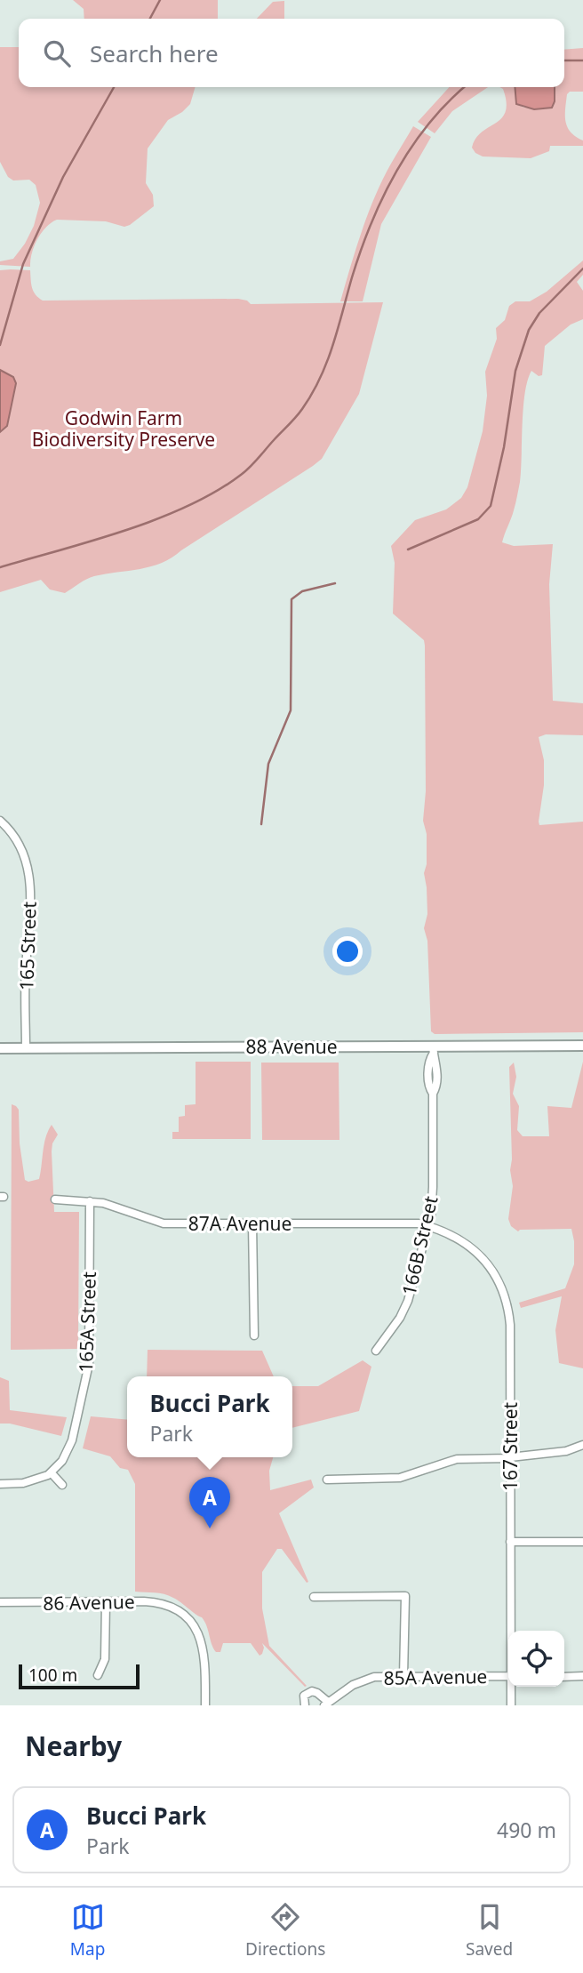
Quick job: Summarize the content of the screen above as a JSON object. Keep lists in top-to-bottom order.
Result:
{
  "streets": {
    "main road": ["88 Avenue"],
    "street": [
      "165 Street",
      "87A Avenue",
      "166B Street",
      "165A Street",
      "167 Street",
      "86 Avenue",
      "85A Avenue"
    ]
  },
  "crossings": [
    ["165 Street", "88 Avenue"],
    ["88 Avenue", "166B Street"],
    ["87A Avenue", "166B Street"],
    ["87A Avenue", "165A Street"],
    ["87A Avenue", "167 Street"],
    ["166B Street", "167 Street"]
  ],
  "parks": ["Godwin Farm Biodiversity Preserve"],
  "scale_bar": "100 m",
  "page": {
    "search": "Search here",
    "popup": ["Bucci Park", "Park"],
    "pins": "A",
    "scale": "100 m",
    "heading": "Nearby",
    "list": [
      {
        "mark": "A",
        "name": "Bucci Park",
        "note": "Park",
        "value": "490 m"
      }
    ],
    "nav": ["Map", "Directions", "Saved"]
  }
}
